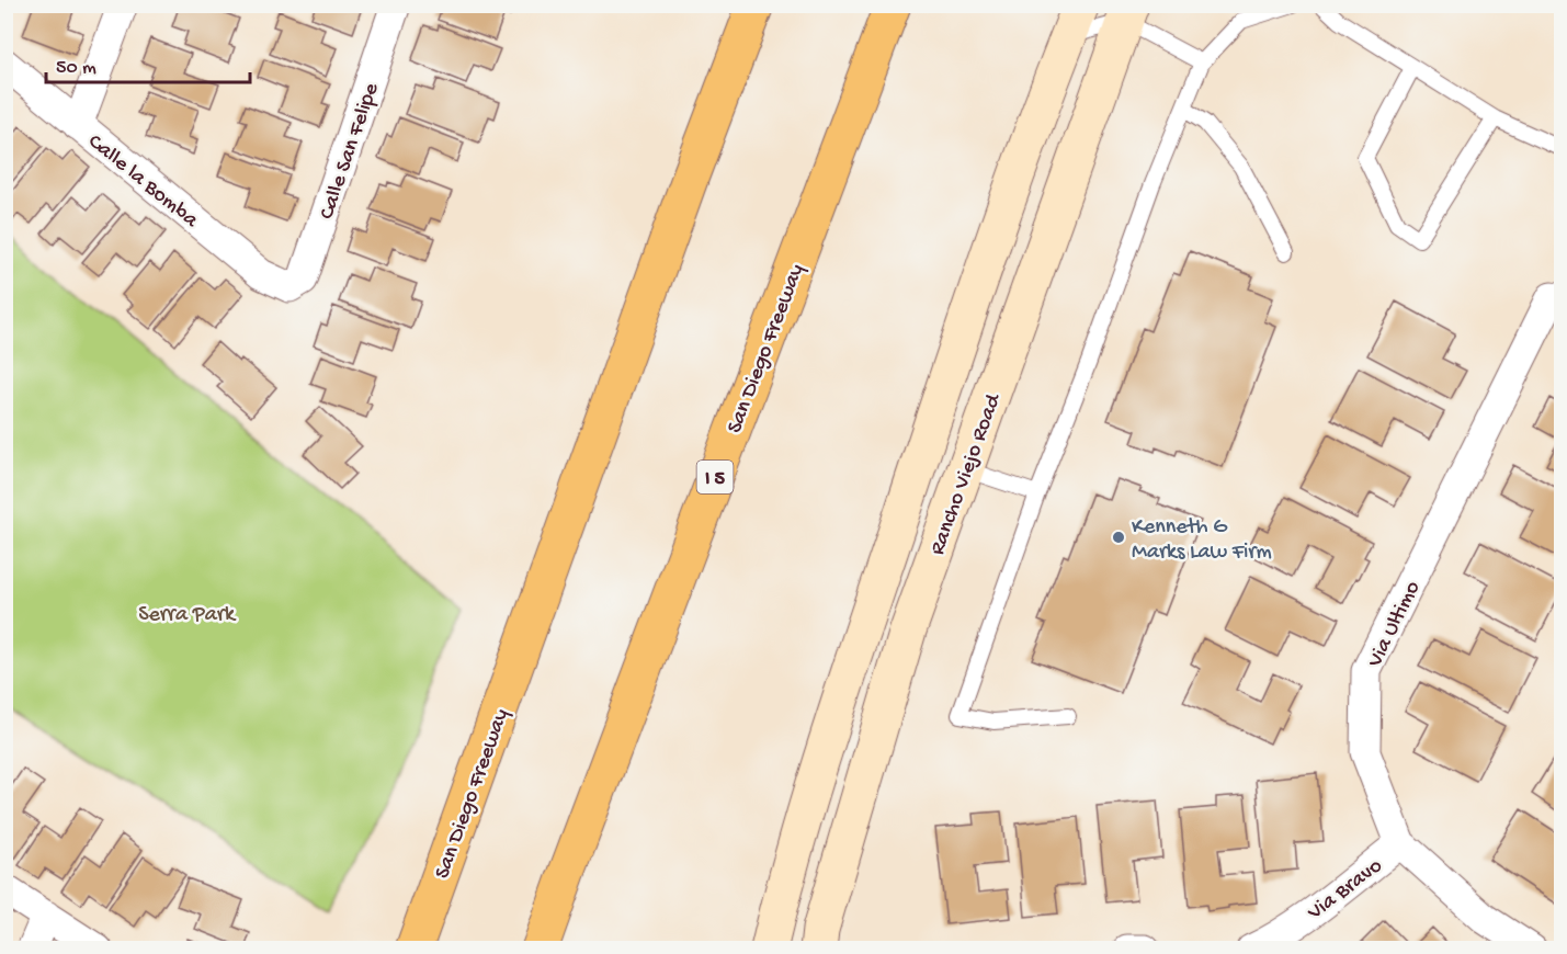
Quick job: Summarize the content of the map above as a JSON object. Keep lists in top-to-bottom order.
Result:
{
  "streets": {
    "highway": ["San Diego Freeway", "I 5"],
    "main road": ["Rancho Viejo Road"],
    "street": [
      "Calle San Felipe",
      "Calle la Bomba",
      "Via Ultimo",
      "Via Bravo"
    ]
  },
  "crossings": [
    ["Calle San Felipe", "Calle la Bomba"],
    ["Via Ultimo", "Via Bravo"]
  ],
  "parks": ["Serra Park"],
  "places": ["Kenneth G Marks Law Firm"],
  "scale_bar": "50 m"
}
